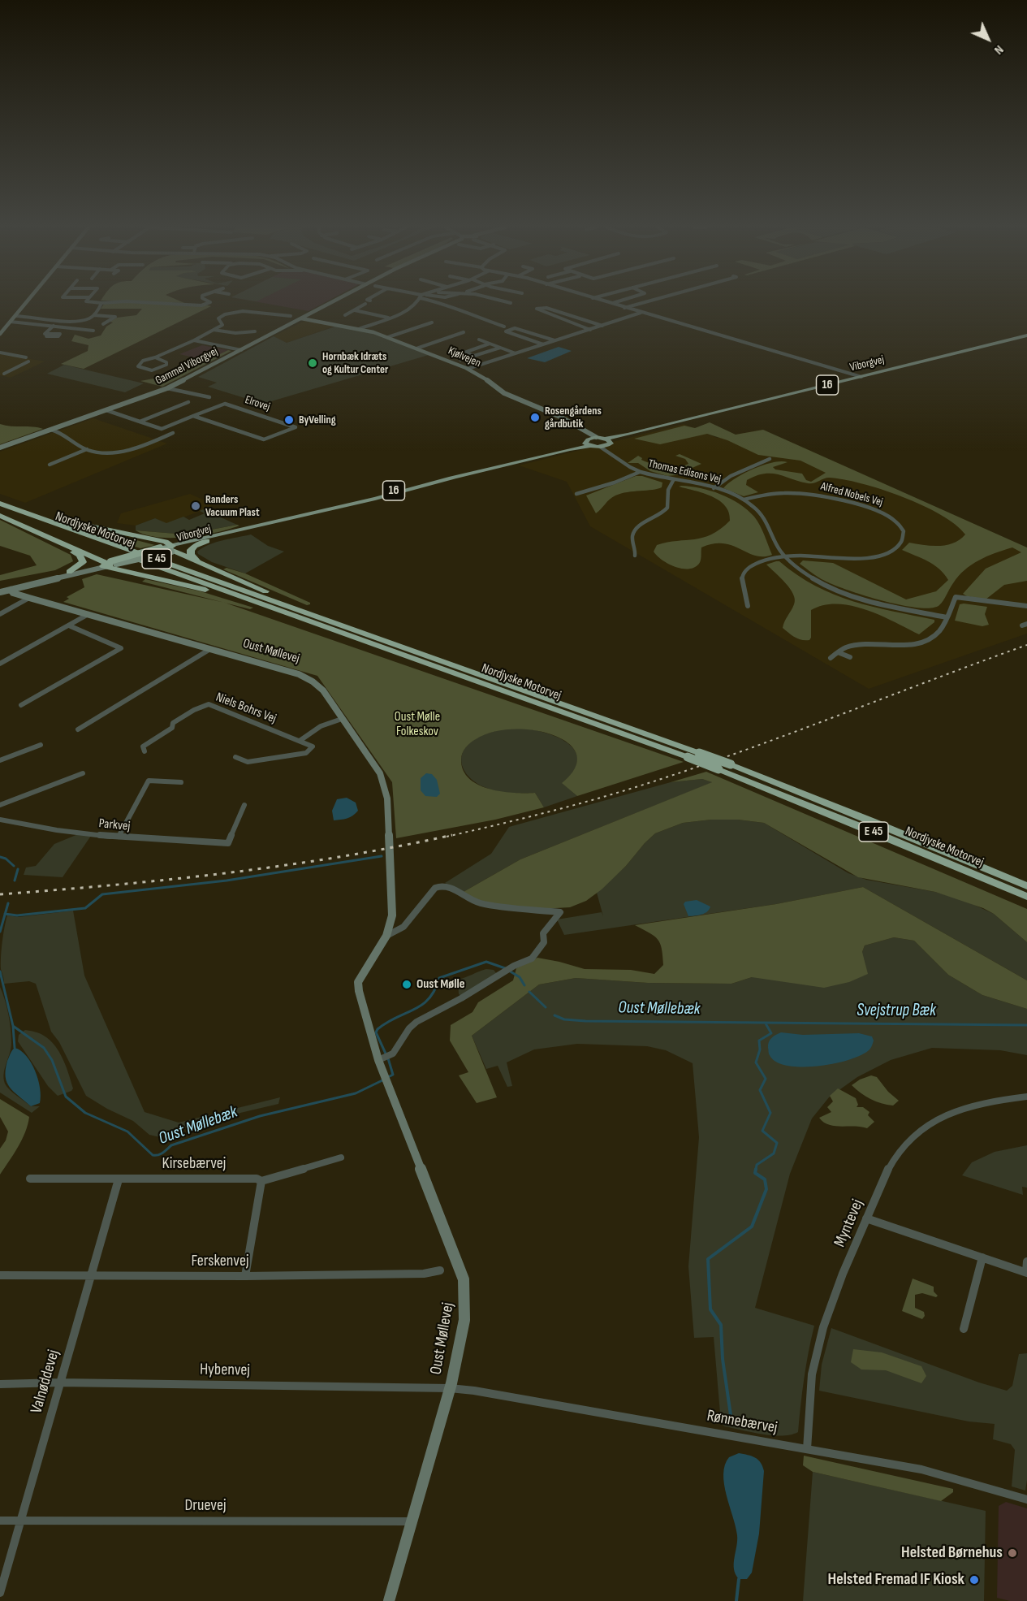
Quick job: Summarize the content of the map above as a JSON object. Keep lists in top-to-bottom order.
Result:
{
  "streets": {
    "highway": ["16", "Nordjyske Motorvej", "E 45"],
    "main road": ["Viborgvej"],
    "street": [
      "Kjølvejen",
      "Gammel Viborgvej",
      "Elrovej",
      "Thomas Edisons Vej",
      "Alfred Nobels Vej",
      "Oust Møllevej",
      "Niels Bohrs Vej",
      "Parkvej",
      "Kirsebærvej",
      "Myntevej",
      "Ferskenvej",
      "Hybenvej",
      "Valnøddevej",
      "Rønnebærvej",
      "Druevej"
    ]
  },
  "crossings": [
    ["Kjølvejen", "Viborgvej"],
    ["Kjølvejen", "Gammel Viborgvej"],
    ["Kjølvejen", "16"],
    ["Viborgvej", "16"],
    ["Viborgvej", "Thomas Edisons Vej"],
    ["16", "Thomas Edisons Vej"],
    ["16", "Nordjyske Motorvej"],
    ["Thomas Edisons Vej", "Alfred Nobels Vej"],
    ["Oust Møllevej", "Hybenvej"],
    ["Oust Møllevej", "Rønnebærvej"],
    ["Oust Møllevej", "Druevej"],
    ["Kirsebærvej", "Valnøddevej"],
    ["Myntevej", "Rønnebærvej"],
    ["Ferskenvej", "Valnøddevej"],
    ["Hybenvej", "Valnøddevej"],
    ["Hybenvej", "Rønnebærvej"],
    ["Valnøddevej", "Druevej"]
  ],
  "water": ["Oust Møllebæk", "Svejstrup Bæk"],
  "parks": ["Oust Mølle Folkeskov"],
  "places": [
    "Hornbæk Idræts og Kultur Center",
    "Rosengårdens gårdbutik",
    "ByVelling",
    "Randers Vacuum Plast",
    "Oust Mølle",
    "Helsted Børnehus",
    "Helsted Fremad IF Kiosk"
  ],
  "north": "bottom right"
}
